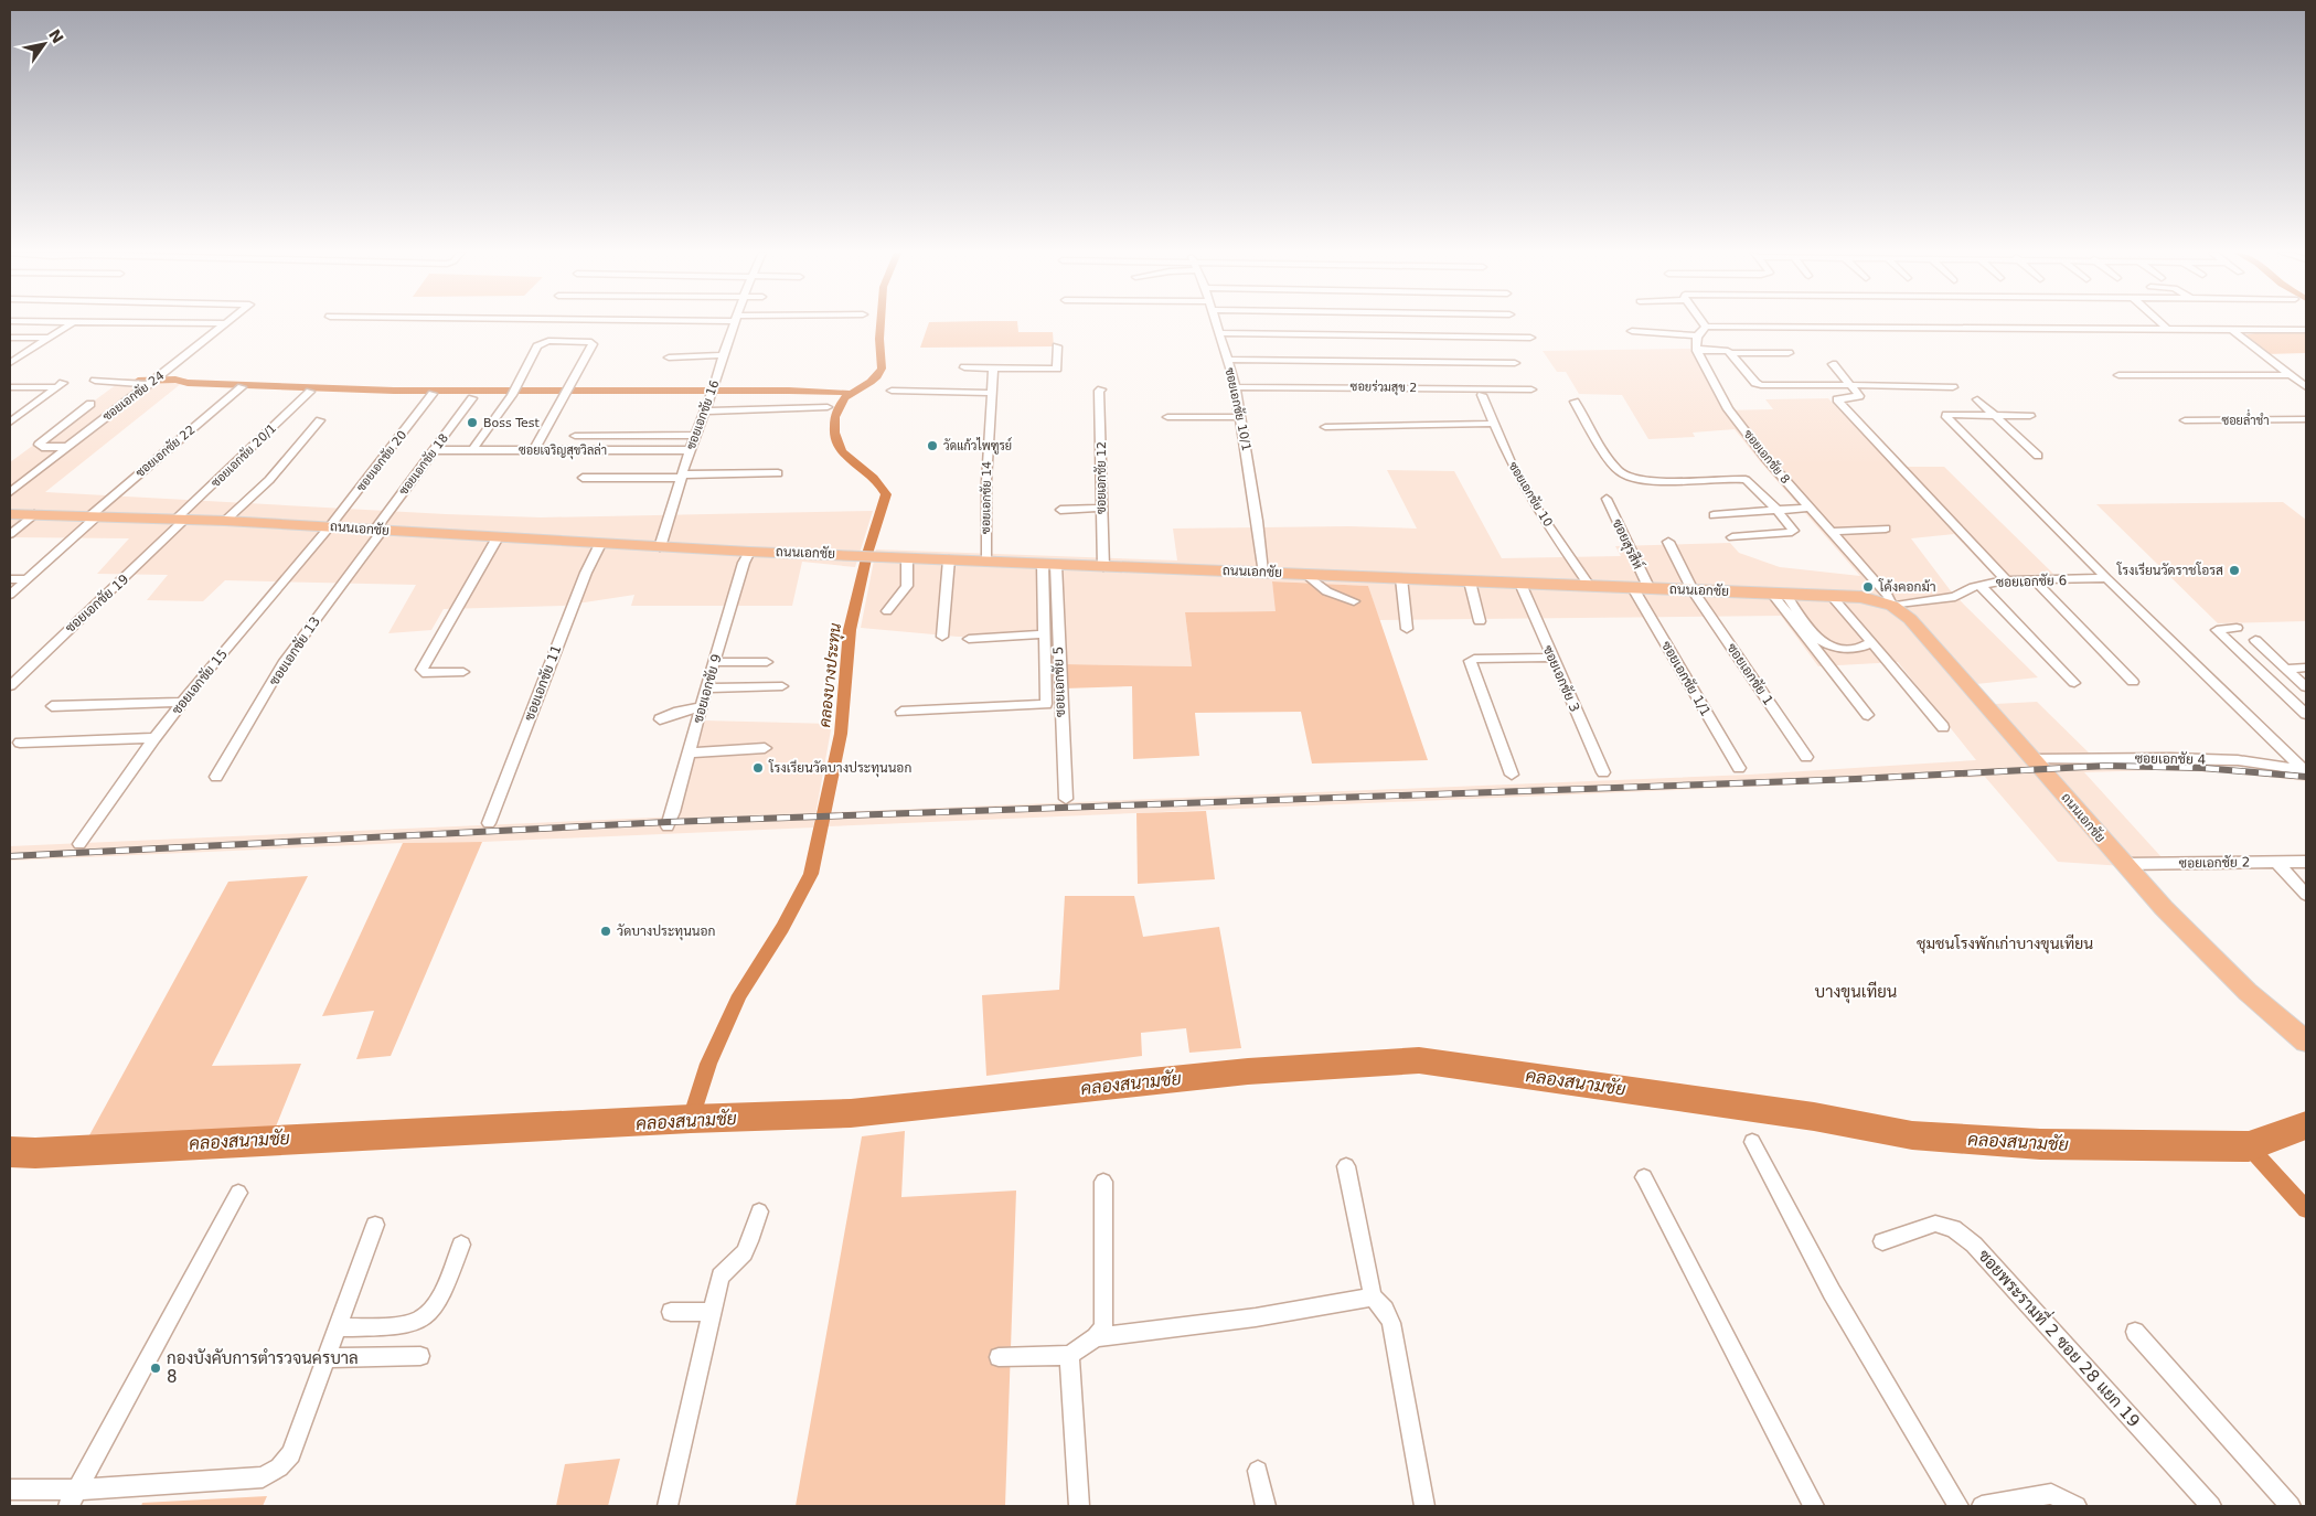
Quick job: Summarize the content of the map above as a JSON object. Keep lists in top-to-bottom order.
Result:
{
  "streets": {
    "main road": ["ถนนเอกชัย"],
    "street": [
      "ซอยร่วมสุข 2",
      "ซอยเอกชัย 24",
      "ซอยเอกชัย 10/1",
      "ซอยเอกชัย 16",
      "ซอยล่ำชำ",
      "ซอยเจริญสุขวิลล่า",
      "ซอยเอกชัย 22",
      "ซอยเอกชัย 20/1",
      "ซอยเอกชัย 8",
      "ซอยเอกชัย 20",
      "ซอยเอกชัย 18",
      "ซอยเอกชัย 12",
      "ซอยเอกชัย 10",
      "ซอยเอกชัย 14",
      "ซอยสุรสีห์",
      "ซอยเอกชัย 6",
      "ซอยเอกชัย 19",
      "ซอยเอกชัย 13",
      "ซอยเอกชัย 1",
      "ซอยเอกชัย 3",
      "ซอยเอกชัย 1/1",
      "ซอยเอกชัย 15",
      "ซอยเอกชัย 5",
      "ซอยเอกชัย 11",
      "ซอยเอกชัย 9",
      "ซอยเอกชัย 4",
      "ซอยเอกชัย 2",
      "ซอยพระรามที่ 2 ซอย 28 แยก 19"
    ]
  },
  "crossings": [
    ["ซอยร่วมสุข 2", "ซอยเอกชัย 10/1"],
    ["ซอยเอกชัย 10/1", "ถนนเอกชัย"],
    ["ซอยเอกชัย 16", "ซอยเจริญสุขวิลล่า"],
    ["ซอยเอกชัย 16", "ถนนเอกชัย"],
    ["ซอยเจริญสุขวิลล่า", "ซอยเอกชัย 18"],
    ["ซอยเอกชัย 22", "ถนนเอกชัย"],
    ["ซอยเอกชัย 20/1", "ถนนเอกชัย"],
    ["ซอยเอกชัย 20/1", "ซอยเอกชัย 19"],
    ["ซอยเอกชัย 8", "ถนนเอกชัย"],
    ["ซอยเอกชัย 8", "ซอยเอกชัย 6"],
    ["ซอยเอกชัย 20", "ถนนเอกชัย"],
    ["ซอยเอกชัย 20", "ซอยเอกชัย 15"],
    ["ซอยเอกชัย 18", "ถนนเอกชัย"],
    ["ซอยเอกชัย 18", "ซอยเอกชัย 13"],
    ["ซอยเอกชัย 12", "ถนนเอกชัย"],
    ["ซอยเอกชัย 10", "ถนนเอกชัย"],
    ["ซอยเอกชัย 14", "ถนนเอกชัย"],
    ["ถนนเอกชัย", "ซอยสุรสีห์"],
    ["ถนนเอกชัย", "ซอยเอกชัย 6"],
    ["ถนนเอกชัย", "ซอยเอกชัย 19"],
    ["ถนนเอกชัย", "ซอยเอกชัย 13"],
    ["ถนนเอกชัย", "ซอยเอกชัย 1"],
    ["ถนนเอกชัย", "ซอยเอกชัย 3"],
    ["ถนนเอกชัย", "ซอยเอกชัย 1/1"],
    ["ถนนเอกชัย", "ซอยเอกชัย 15"],
    ["ถนนเอกชัย", "ซอยเอกชัย 5"],
    ["ถนนเอกชัย", "ซอยเอกชัย 11"],
    ["ถนนเอกชัย", "ซอยเอกชัย 9"],
    ["ถนนเอกชัย", "ซอยเอกชัย 4"],
    ["ถนนเอกชัย", "ซอยเอกชัย 2"],
    ["ซอยสุรสีห์", "ซอยเอกชัย 1/1"]
  ],
  "districts": ["ชุมชนโรงพักเก่าบางขุนเทียน", "บางขุนเทียน"],
  "water": ["คลองบางประทุน", "คลองสนามชัย"],
  "places": [
    "Boss Test",
    "วัดแก้วไพฑูรย์",
    "โรงเรียนวัดราชโอรส",
    "โค้งคอกม้า",
    "โรงเรียนวัดบางประทุนนอก",
    "วัดบางประทุนนอก",
    "กองบังคับการตำรวจนครบาล 8"
  ],
  "north": "top right"
}
